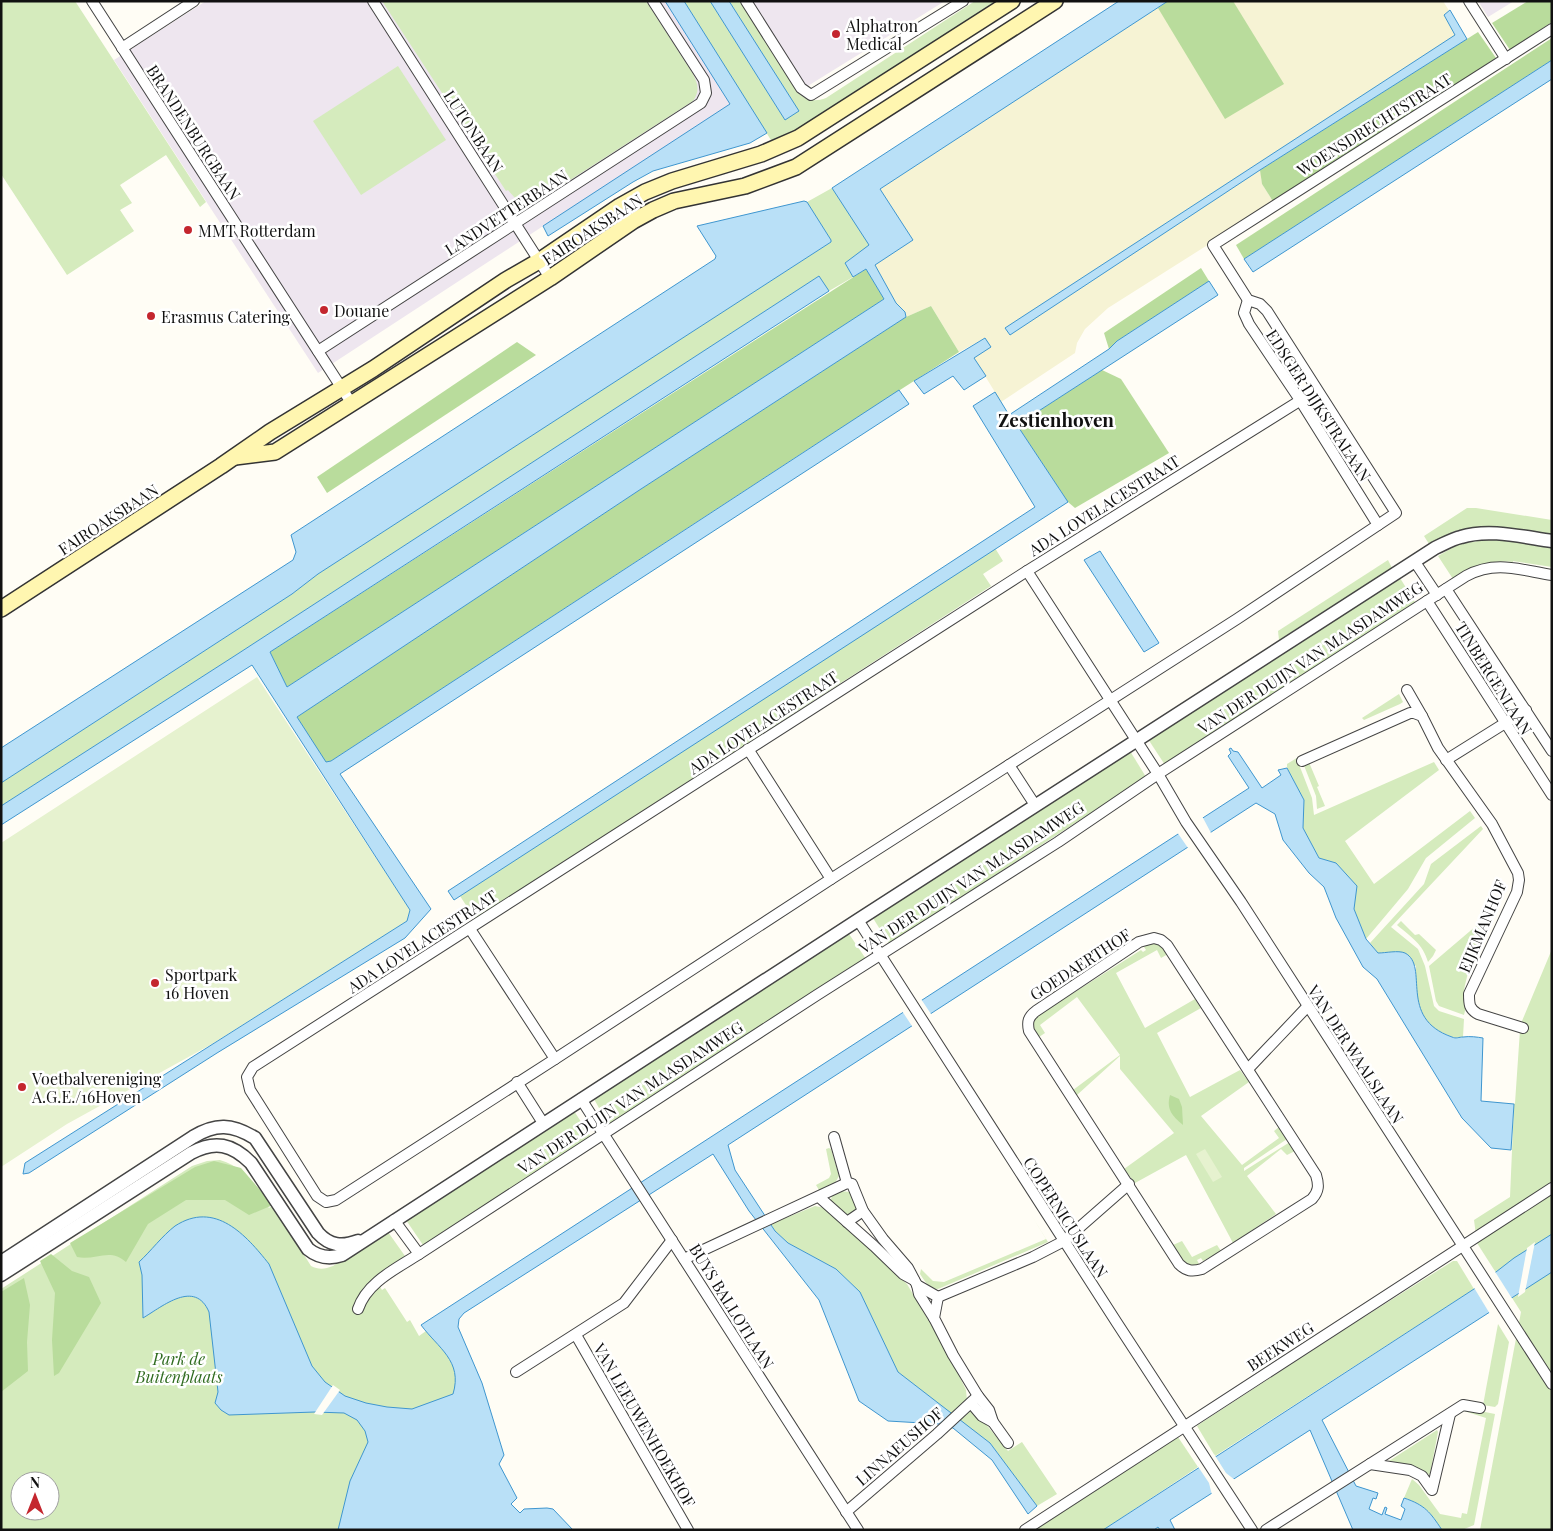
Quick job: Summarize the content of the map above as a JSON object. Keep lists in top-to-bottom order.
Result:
{
  "streets": {
    "main road": ["FAIROAKSBAAN"],
    "street": [
      "WOENSDRECHTSTRAAT",
      "LUTONBAAN",
      "BRANDENBURGBAAN",
      "LANDVETTERBAAN",
      "EDSGER DIJKSTRALAAN",
      "ADA LOVELACESTRAAT",
      "VAN DER DUIJN VAN MAASDAMWEG",
      "TINBERGENLAAN",
      "EIJKMANHOF",
      "GOEDAERTHOF",
      "VAN DER WAALSLAAN",
      "COPERNICUSLAAN",
      "BUYS BALLOTLAAN",
      "BEEKWEG",
      "VAN LEEUWENHOEKHOF",
      "LINNAEUSHOF"
    ]
  },
  "crossings": [
    ["WOENSDRECHTSTRAAT", "EDSGER DIJKSTRALAAN"],
    ["LUTONBAAN", "LANDVETTERBAAN"],
    ["LUTONBAAN", "FAIROAKSBAAN"],
    ["BRANDENBURGBAAN", "LANDVETTERBAAN"],
    ["BRANDENBURGBAAN", "FAIROAKSBAAN"],
    ["EDSGER DIJKSTRALAAN", "ADA LOVELACESTRAAT"],
    ["ADA LOVELACESTRAAT", "VAN DER DUIJN VAN MAASDAMWEG"],
    ["ADA LOVELACESTRAAT", "VAN DER WAALSLAAN"],
    ["VAN DER DUIJN VAN MAASDAMWEG", "TINBERGENLAAN"],
    ["VAN DER DUIJN VAN MAASDAMWEG", "VAN DER WAALSLAAN"],
    ["VAN DER DUIJN VAN MAASDAMWEG", "COPERNICUSLAAN"],
    ["VAN DER DUIJN VAN MAASDAMWEG", "BUYS BALLOTLAAN"],
    ["VAN DER WAALSLAAN", "BEEKWEG"],
    ["COPERNICUSLAAN", "BEEKWEG"],
    ["BUYS BALLOTLAAN", "VAN LEEUWENHOEKHOF"],
    ["BUYS BALLOTLAAN", "LINNAEUSHOF"]
  ],
  "districts": ["Zestienhoven"],
  "parks": ["Park de Buitenplaats"],
  "places": [
    "Alphatron Medical",
    "MMT Rotterdam",
    "Douane",
    "Erasmus Catering",
    "Sportpark 16 Hoven",
    "Voetbalvereniging A.G.E./16Hoven"
  ],
  "north": "top"
}
